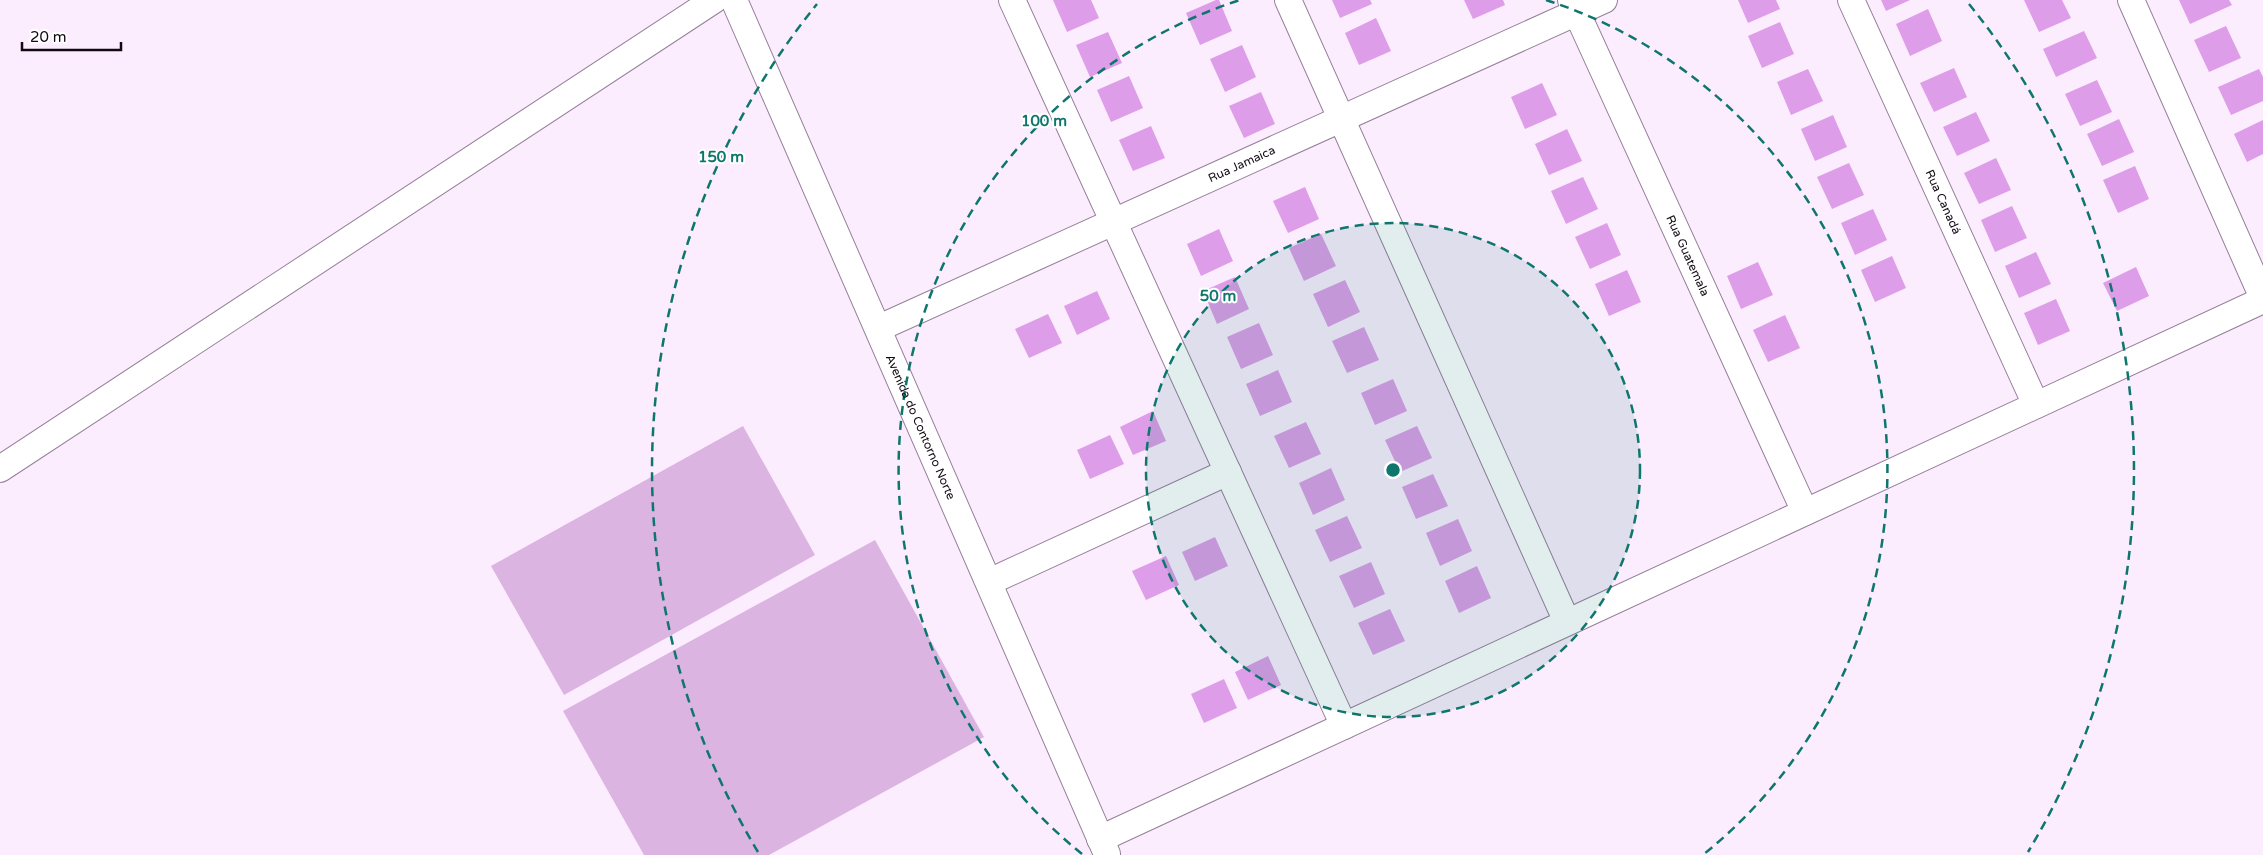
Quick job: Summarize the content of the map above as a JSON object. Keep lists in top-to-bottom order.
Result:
{
  "streets": {
    "street": [
      "Rua Jamaica",
      "Rua Canadá",
      "Rua Guatemala",
      "Avenida do Contorno Norte"
    ]
  },
  "crossings": [
    ["Rua Jamaica", "Rua Guatemala"],
    ["Rua Jamaica", "Avenida do Contorno Norte"]
  ],
  "scale_bar": "20 m",
  "rings": ["100 m", "150 m", "50 m"]
}
